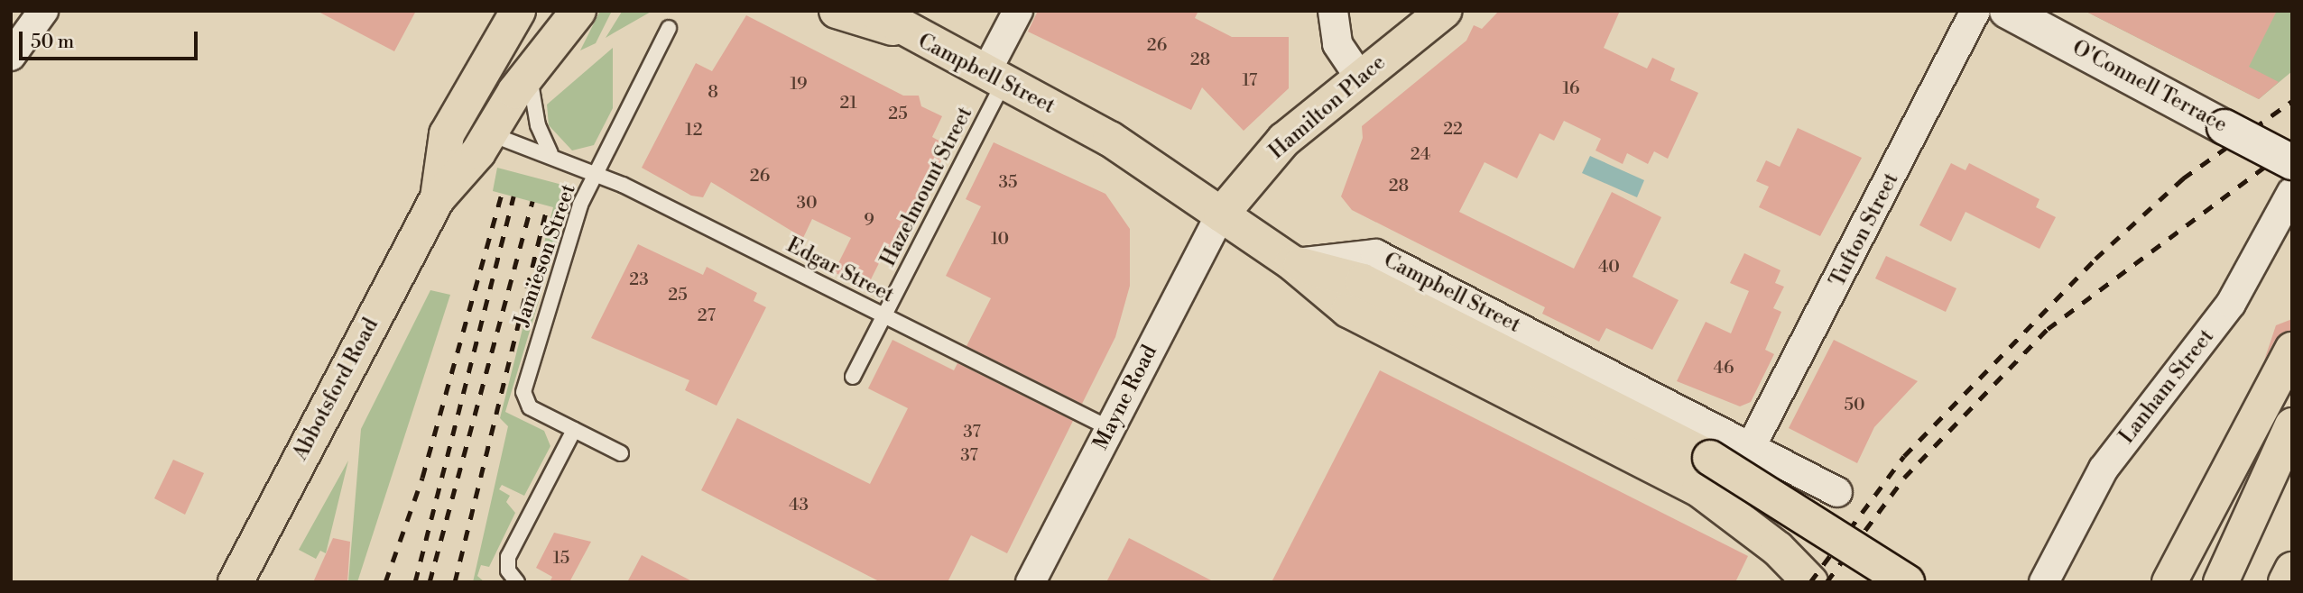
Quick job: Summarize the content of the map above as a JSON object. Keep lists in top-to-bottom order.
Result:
{
  "streets": {
    "main road": [
      "Campbell Street",
      "O'Connell Terrace",
      "Hamilton Place",
      "Abbotsford Road"
    ],
    "street": ["Tufton Street", "Lanham Street", "Mayne Road"],
    "lane": ["Hazelmount Street", "Jamieson Street", "Edgar Street"]
  },
  "crossings": [
    ["Campbell Street", "Hamilton Place"],
    ["Campbell Street", "Hazelmount Street"],
    ["Campbell Street", "Tufton Street"],
    ["Campbell Street", "Mayne Road"],
    ["Hamilton Place", "Mayne Road"],
    ["Hazelmount Street", "Edgar Street"],
    ["Jamieson Street", "Edgar Street"],
    ["Edgar Street", "Abbotsford Road"],
    ["Edgar Street", "Mayne Road"]
  ],
  "house_numbers": [
    "26",
    "28",
    "17",
    "19",
    "16",
    "8",
    "21",
    "25",
    "22",
    "12",
    "24",
    "26",
    "35",
    "28",
    "30",
    "9",
    "10",
    "40",
    "23",
    "25",
    "27",
    "46",
    "50",
    "37",
    "37",
    "43",
    "15"
  ],
  "scale_bar": "50 m"
}
